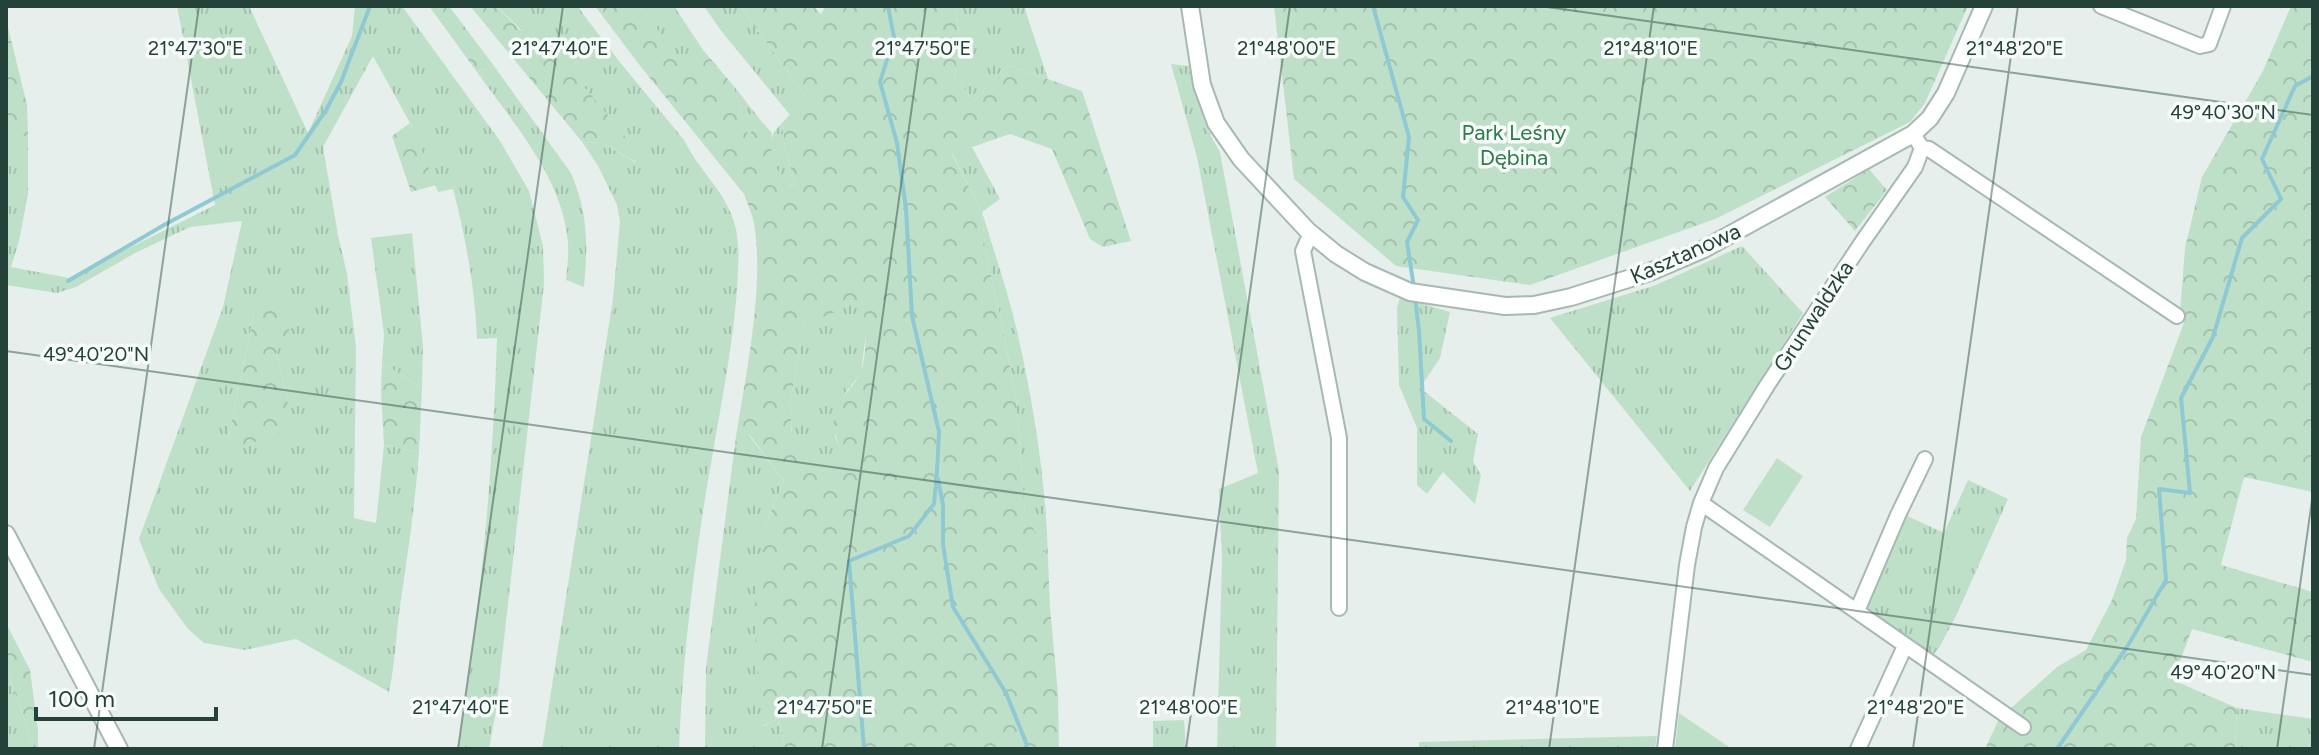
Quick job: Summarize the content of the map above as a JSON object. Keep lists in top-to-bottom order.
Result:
{
  "streets": {
    "street": ["Kasztanowa", "Grunwaldzka"]
  },
  "crossings": [
    ["Kasztanowa", "Grunwaldzka"]
  ],
  "parks": ["Park Leśny Dębina"],
  "scale_bar": "100 m",
  "coordinates": [
    "21°47'30\"E",
    "21°47'40\"E",
    "21°47'50\"E",
    "21°48'00\"E",
    "21°48'10\"E",
    "21°48'20\"E",
    "49°40'30\"N",
    "49°40'20\"N"
  ]
}
